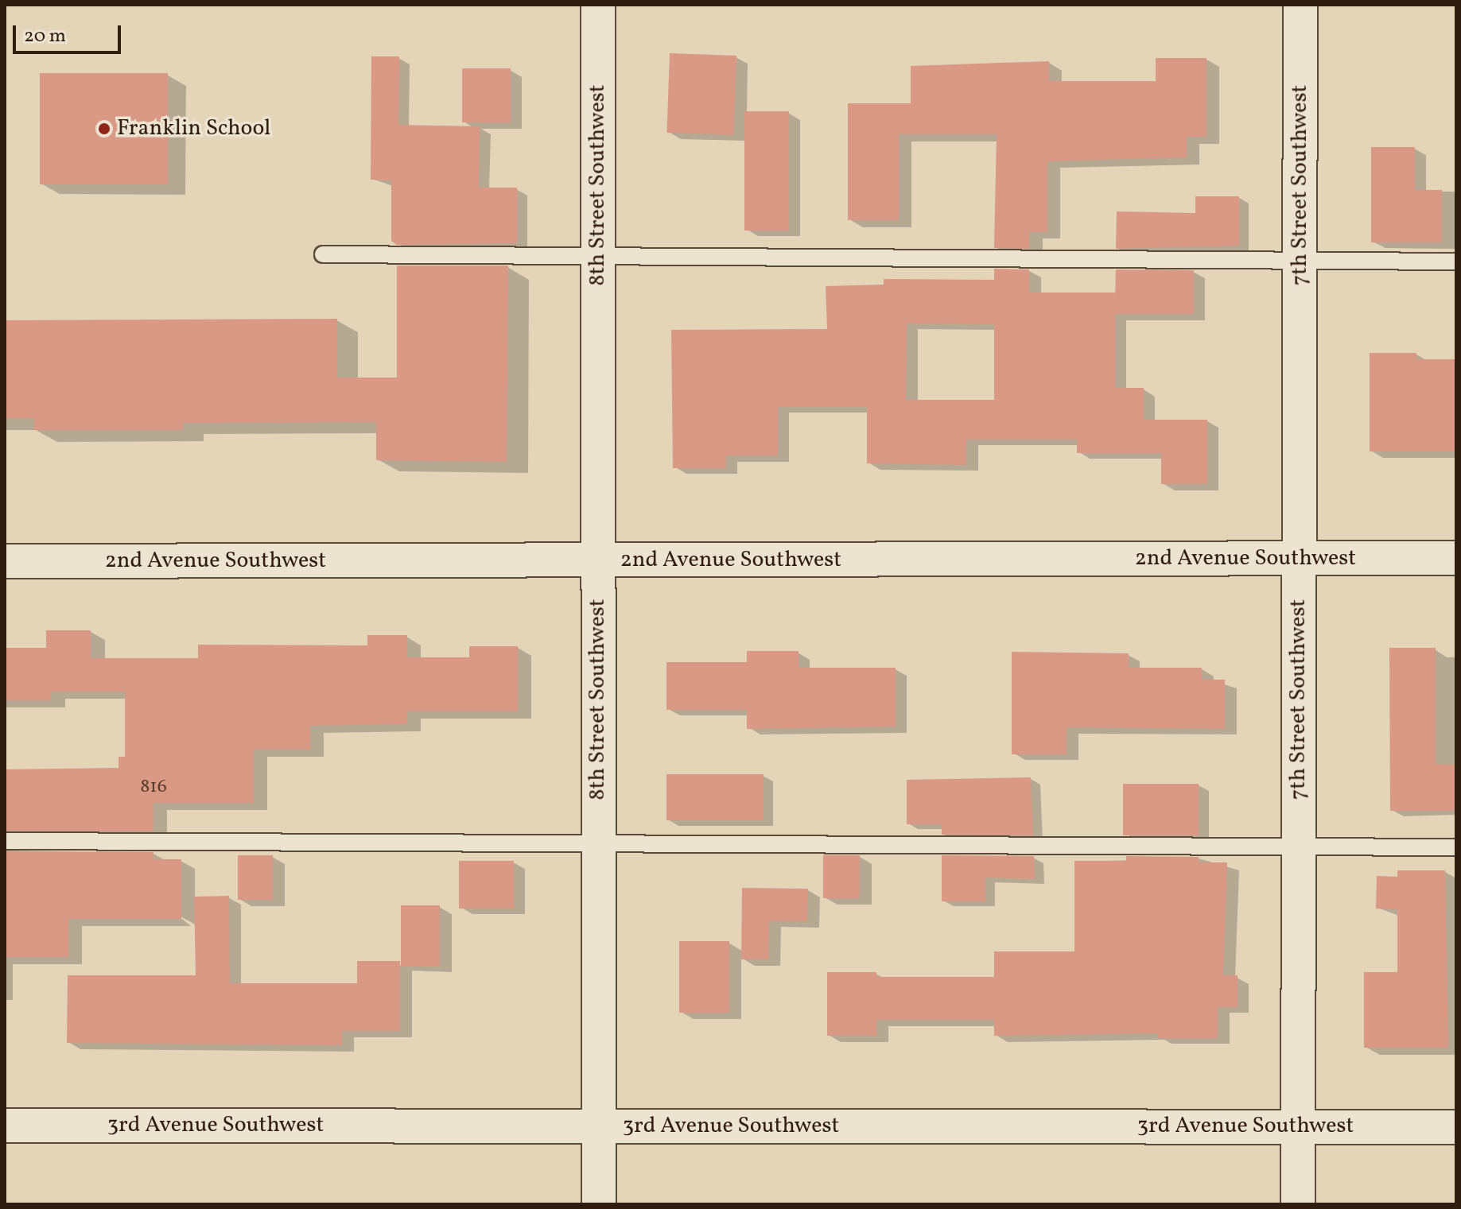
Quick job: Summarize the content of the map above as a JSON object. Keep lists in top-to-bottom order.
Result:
{
  "streets": {
    "street": [
      "8th Street Southwest",
      "7th Street Southwest",
      "2nd Avenue Southwest",
      "3rd Avenue Southwest"
    ]
  },
  "crossings": [
    ["8th Street Southwest", "2nd Avenue Southwest"],
    ["8th Street Southwest", "3rd Avenue Southwest"],
    ["7th Street Southwest", "2nd Avenue Southwest"],
    ["7th Street Southwest", "3rd Avenue Southwest"]
  ],
  "places": ["Franklin School"],
  "house_numbers": ["816"],
  "scale_bar": "20 m"
}
